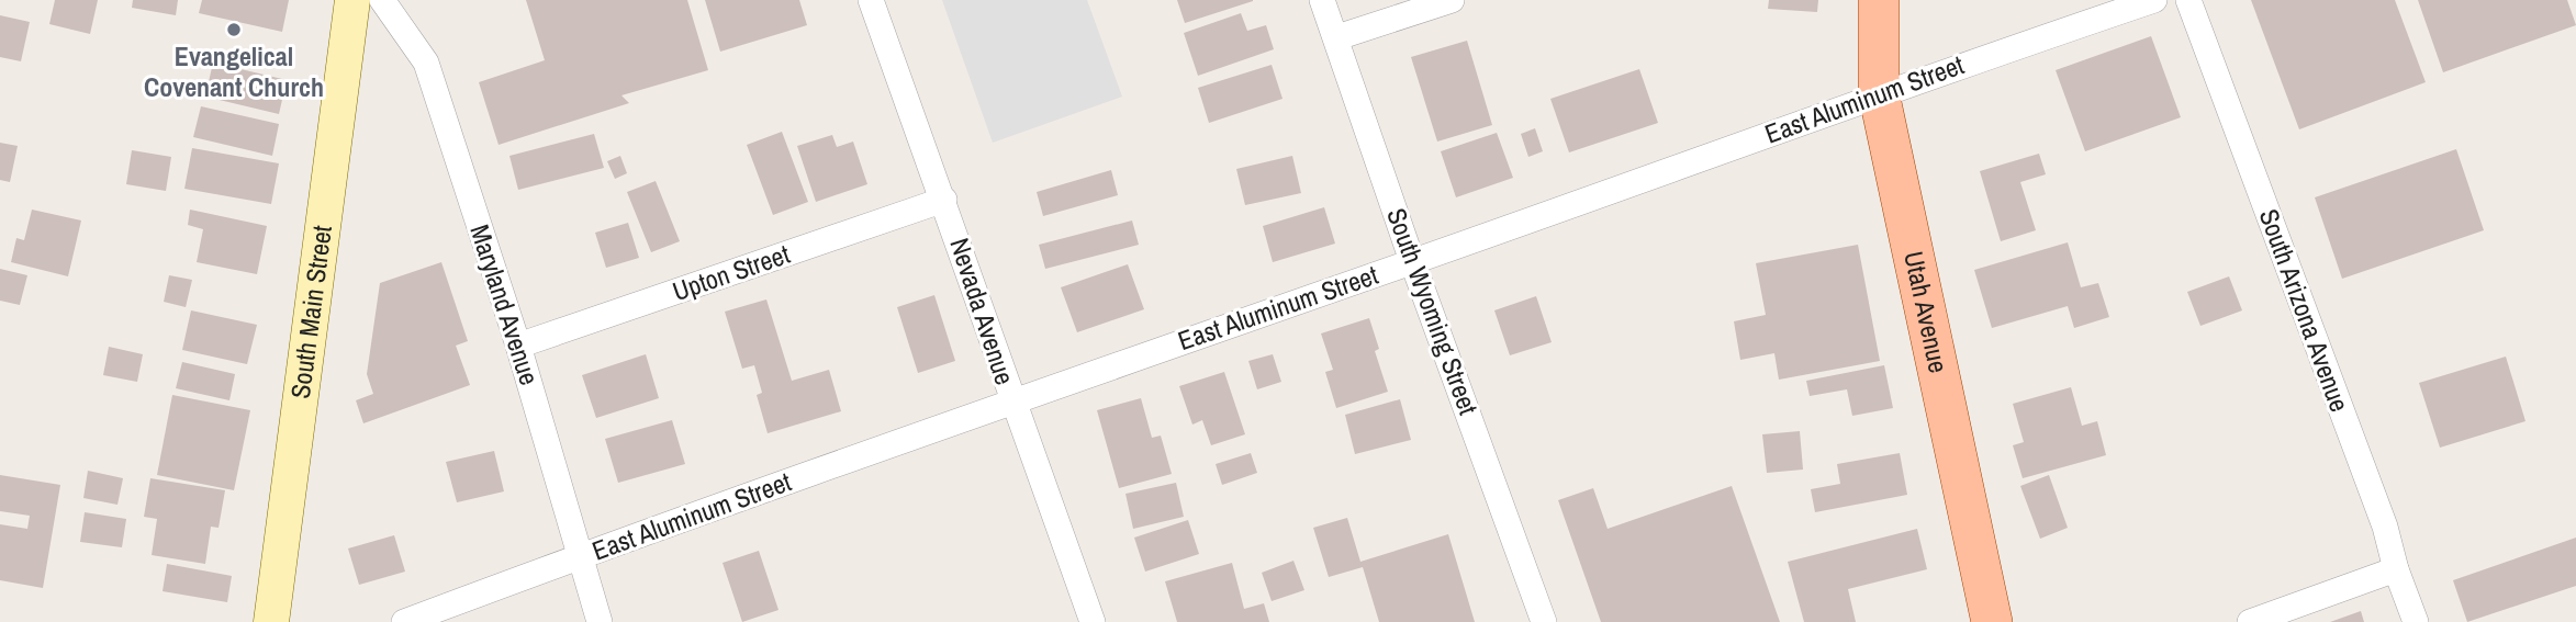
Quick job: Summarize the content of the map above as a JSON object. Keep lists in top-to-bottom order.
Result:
{
  "streets": {
    "main road": ["South Main Street", "Utah Avenue"],
    "street": [
      "East Aluminum Street",
      "Upton Street",
      "Maryland Avenue",
      "South Arizona Avenue",
      "Nevada Avenue",
      "South Wyoming Street"
    ]
  },
  "crossings": [
    ["East Aluminum Street", "Maryland Avenue"],
    ["East Aluminum Street", "Nevada Avenue"],
    ["East Aluminum Street", "South Wyoming Street"],
    ["East Aluminum Street", "Utah Avenue"],
    ["Upton Street", "Maryland Avenue"],
    ["Upton Street", "Nevada Avenue"]
  ],
  "places": ["Evangelical Covenant Church"]
}
